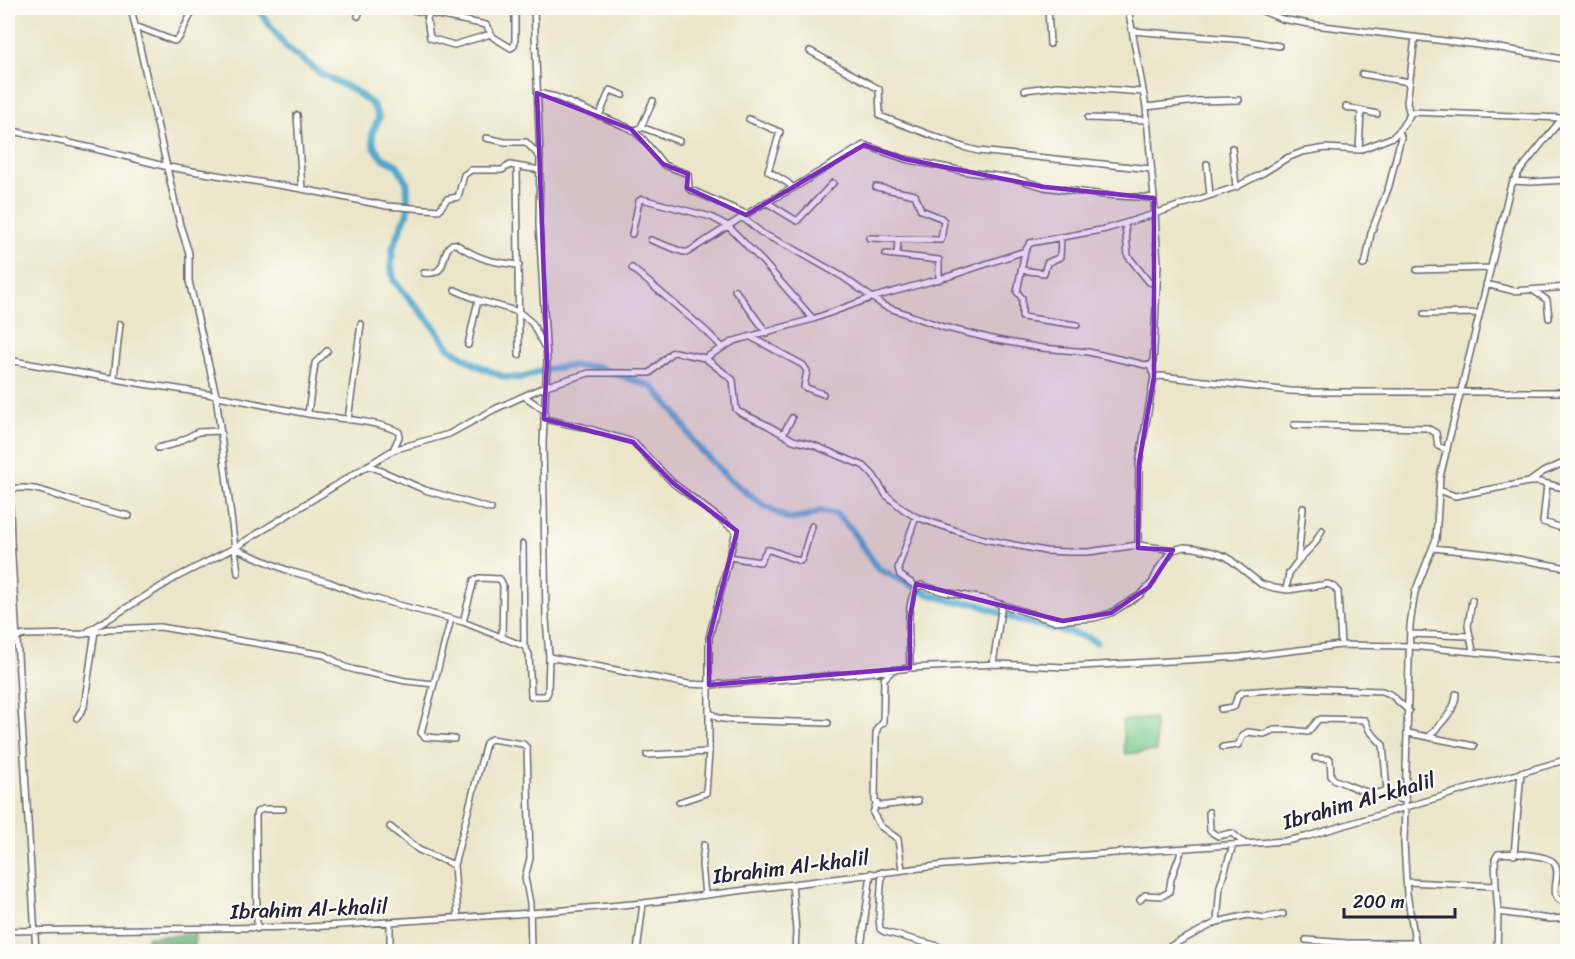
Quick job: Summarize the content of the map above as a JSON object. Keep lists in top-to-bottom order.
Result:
{
  "streets": {
    "street": ["Ibrahim Al-khalil"]
  },
  "scale_bar": "200 m"
}
